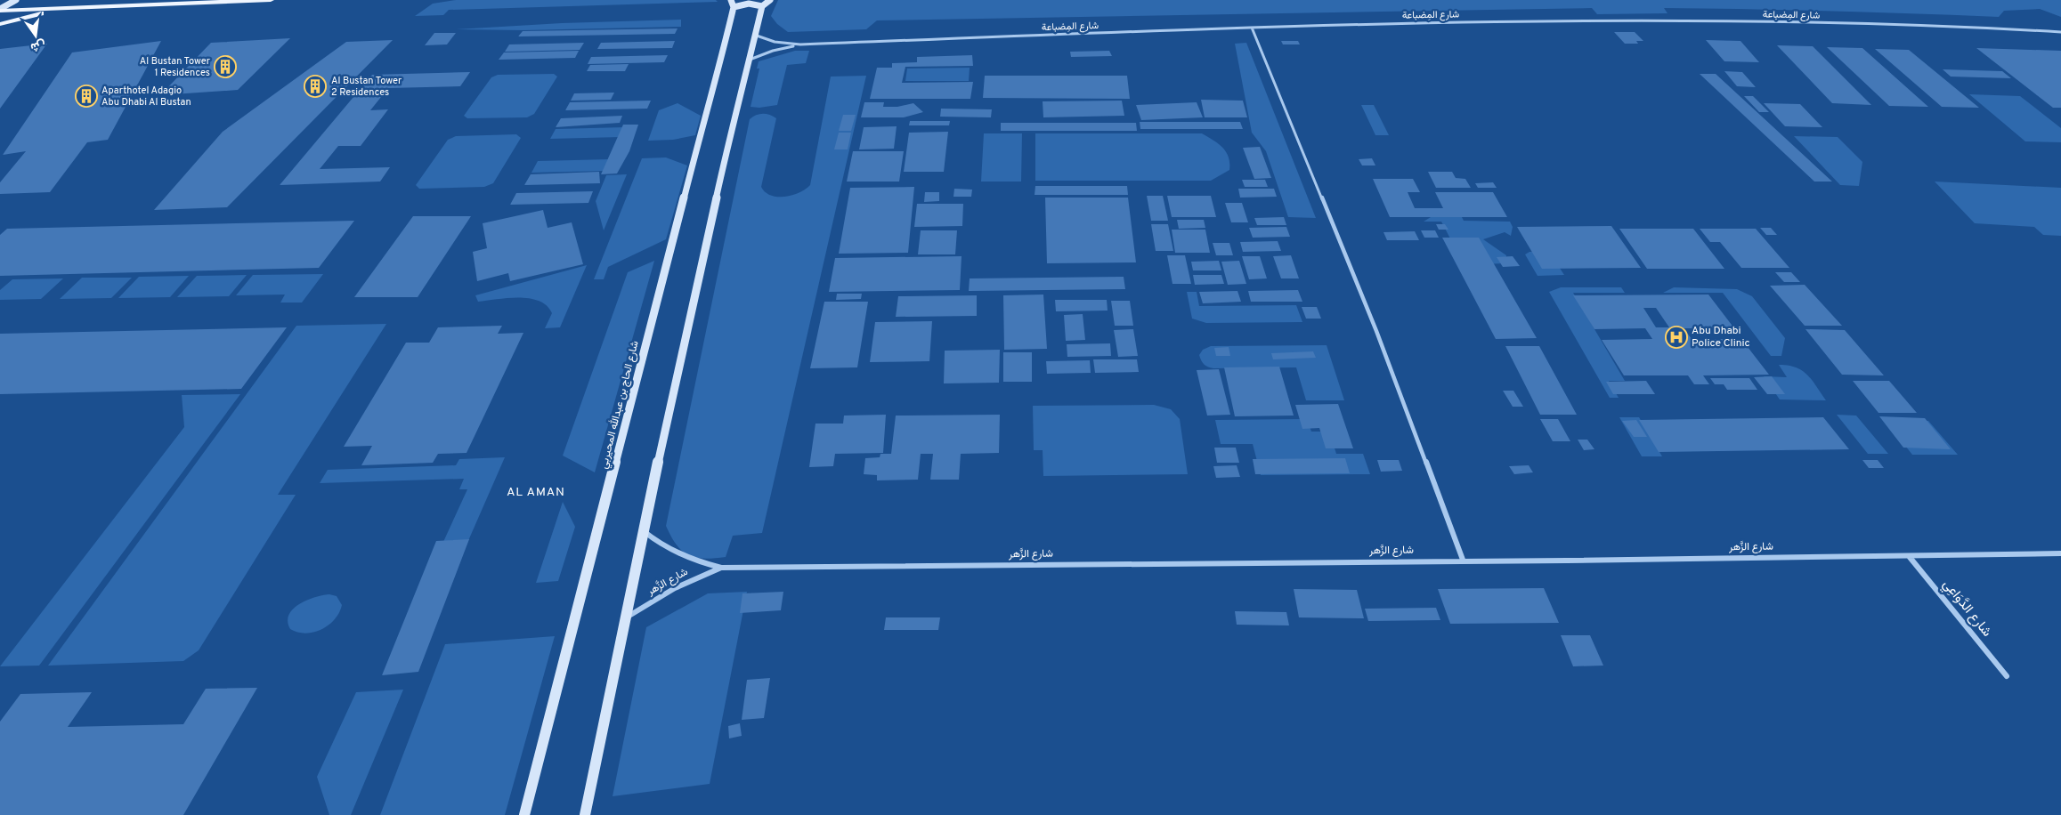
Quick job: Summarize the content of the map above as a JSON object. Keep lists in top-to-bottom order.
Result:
{
  "streets": {
    "street": [
      "شارع المِضباعة",
      "شارع الحاج بن عبدالله المحيربي",
      "شارع الزَّهر",
      "شارع الدَّوَاعِي"
    ]
  },
  "crossings": [
    ["شارع الزَّهر", "شارع الدَّوَاعِي"]
  ],
  "districts": ["AL AMAN"],
  "places": {
    "building": ["Al Bustan Tower 1 Residences", "Al Bustan Tower 2 Residences", "Aparthotel Adagio Abu Dhabi Al Bustan"],
    "hospital": ["Abu Dhabi Police Clinic"]
  },
  "north": "bottom"
}
